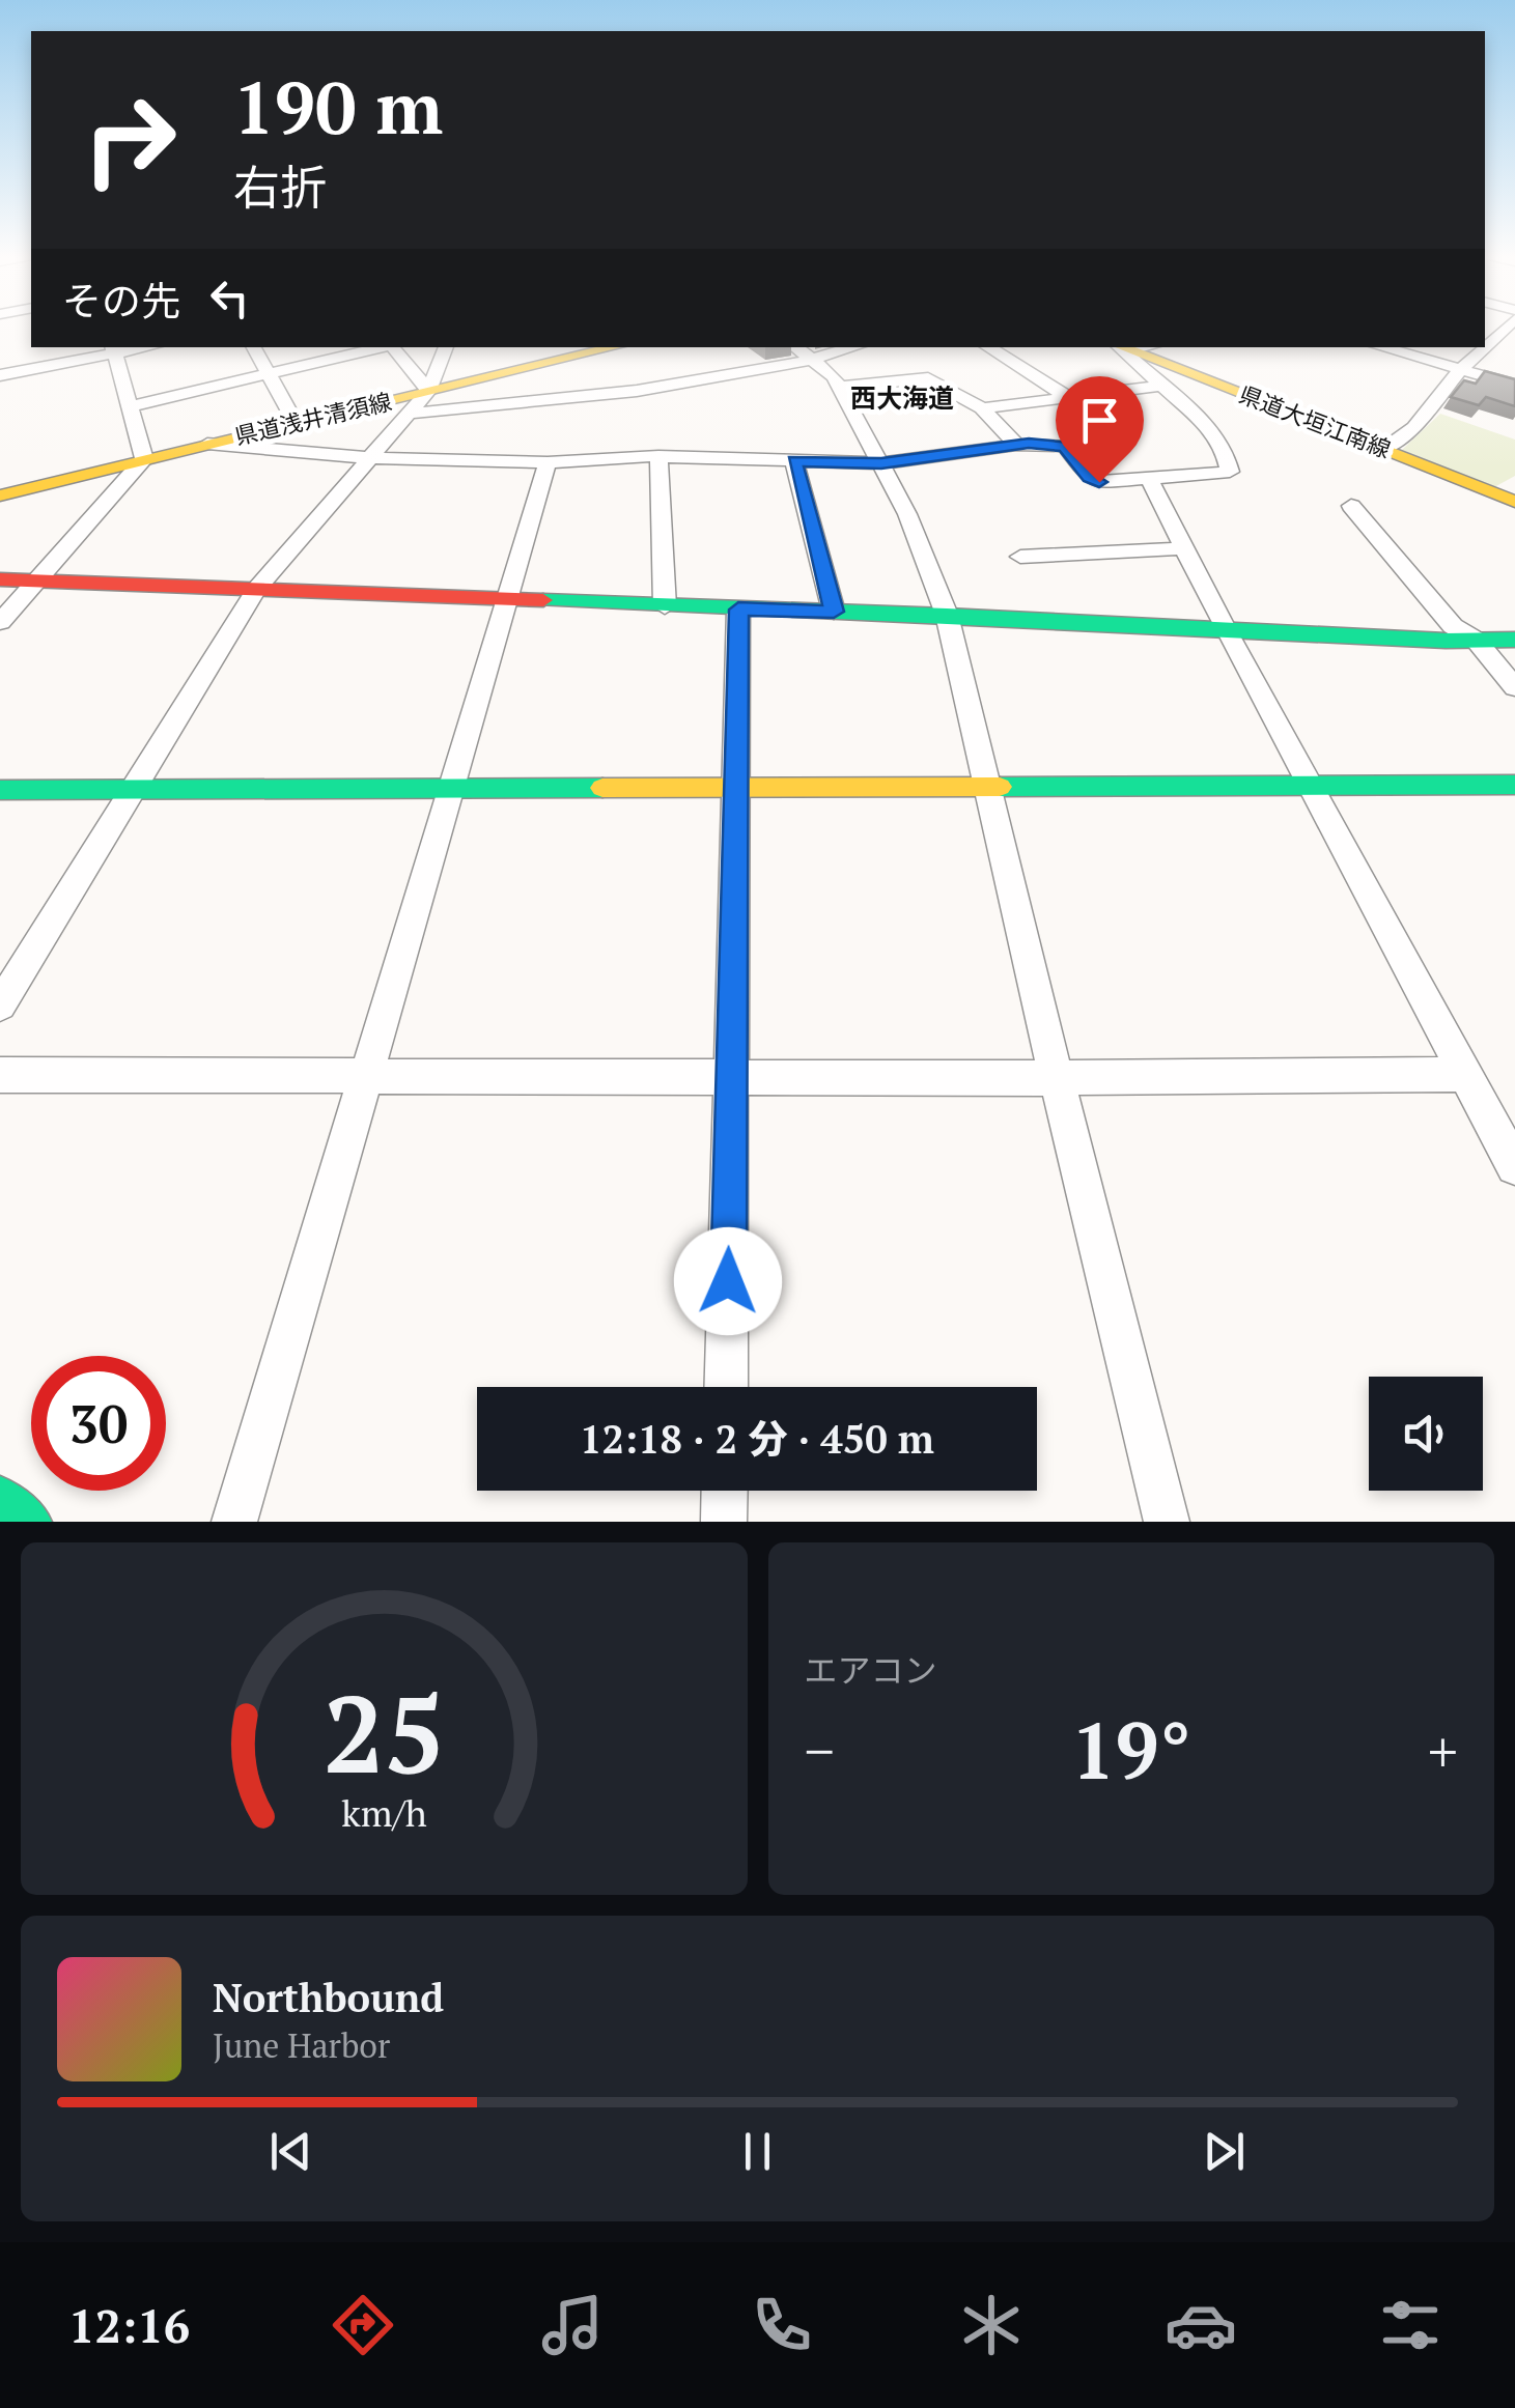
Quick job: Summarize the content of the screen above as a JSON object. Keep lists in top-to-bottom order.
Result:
{
  "streets": {
    "main road": ["県道浅井清須線", "県道大垣江南線"]
  },
  "districts": ["西大海道"],
  "page": {
    "turn": ["190 m", "右折"],
    "then": "その先",
    "limit": "30",
    "trip": "12:18 · 2 分 · 450 m",
    "tile": "エアコン",
    "heat": ["−", "19°", "+"],
    "song": ["Northbound", "June Harbor"],
    "tabs": "12:16",
    "gauge": ["25", "km/h"]
  }
}
